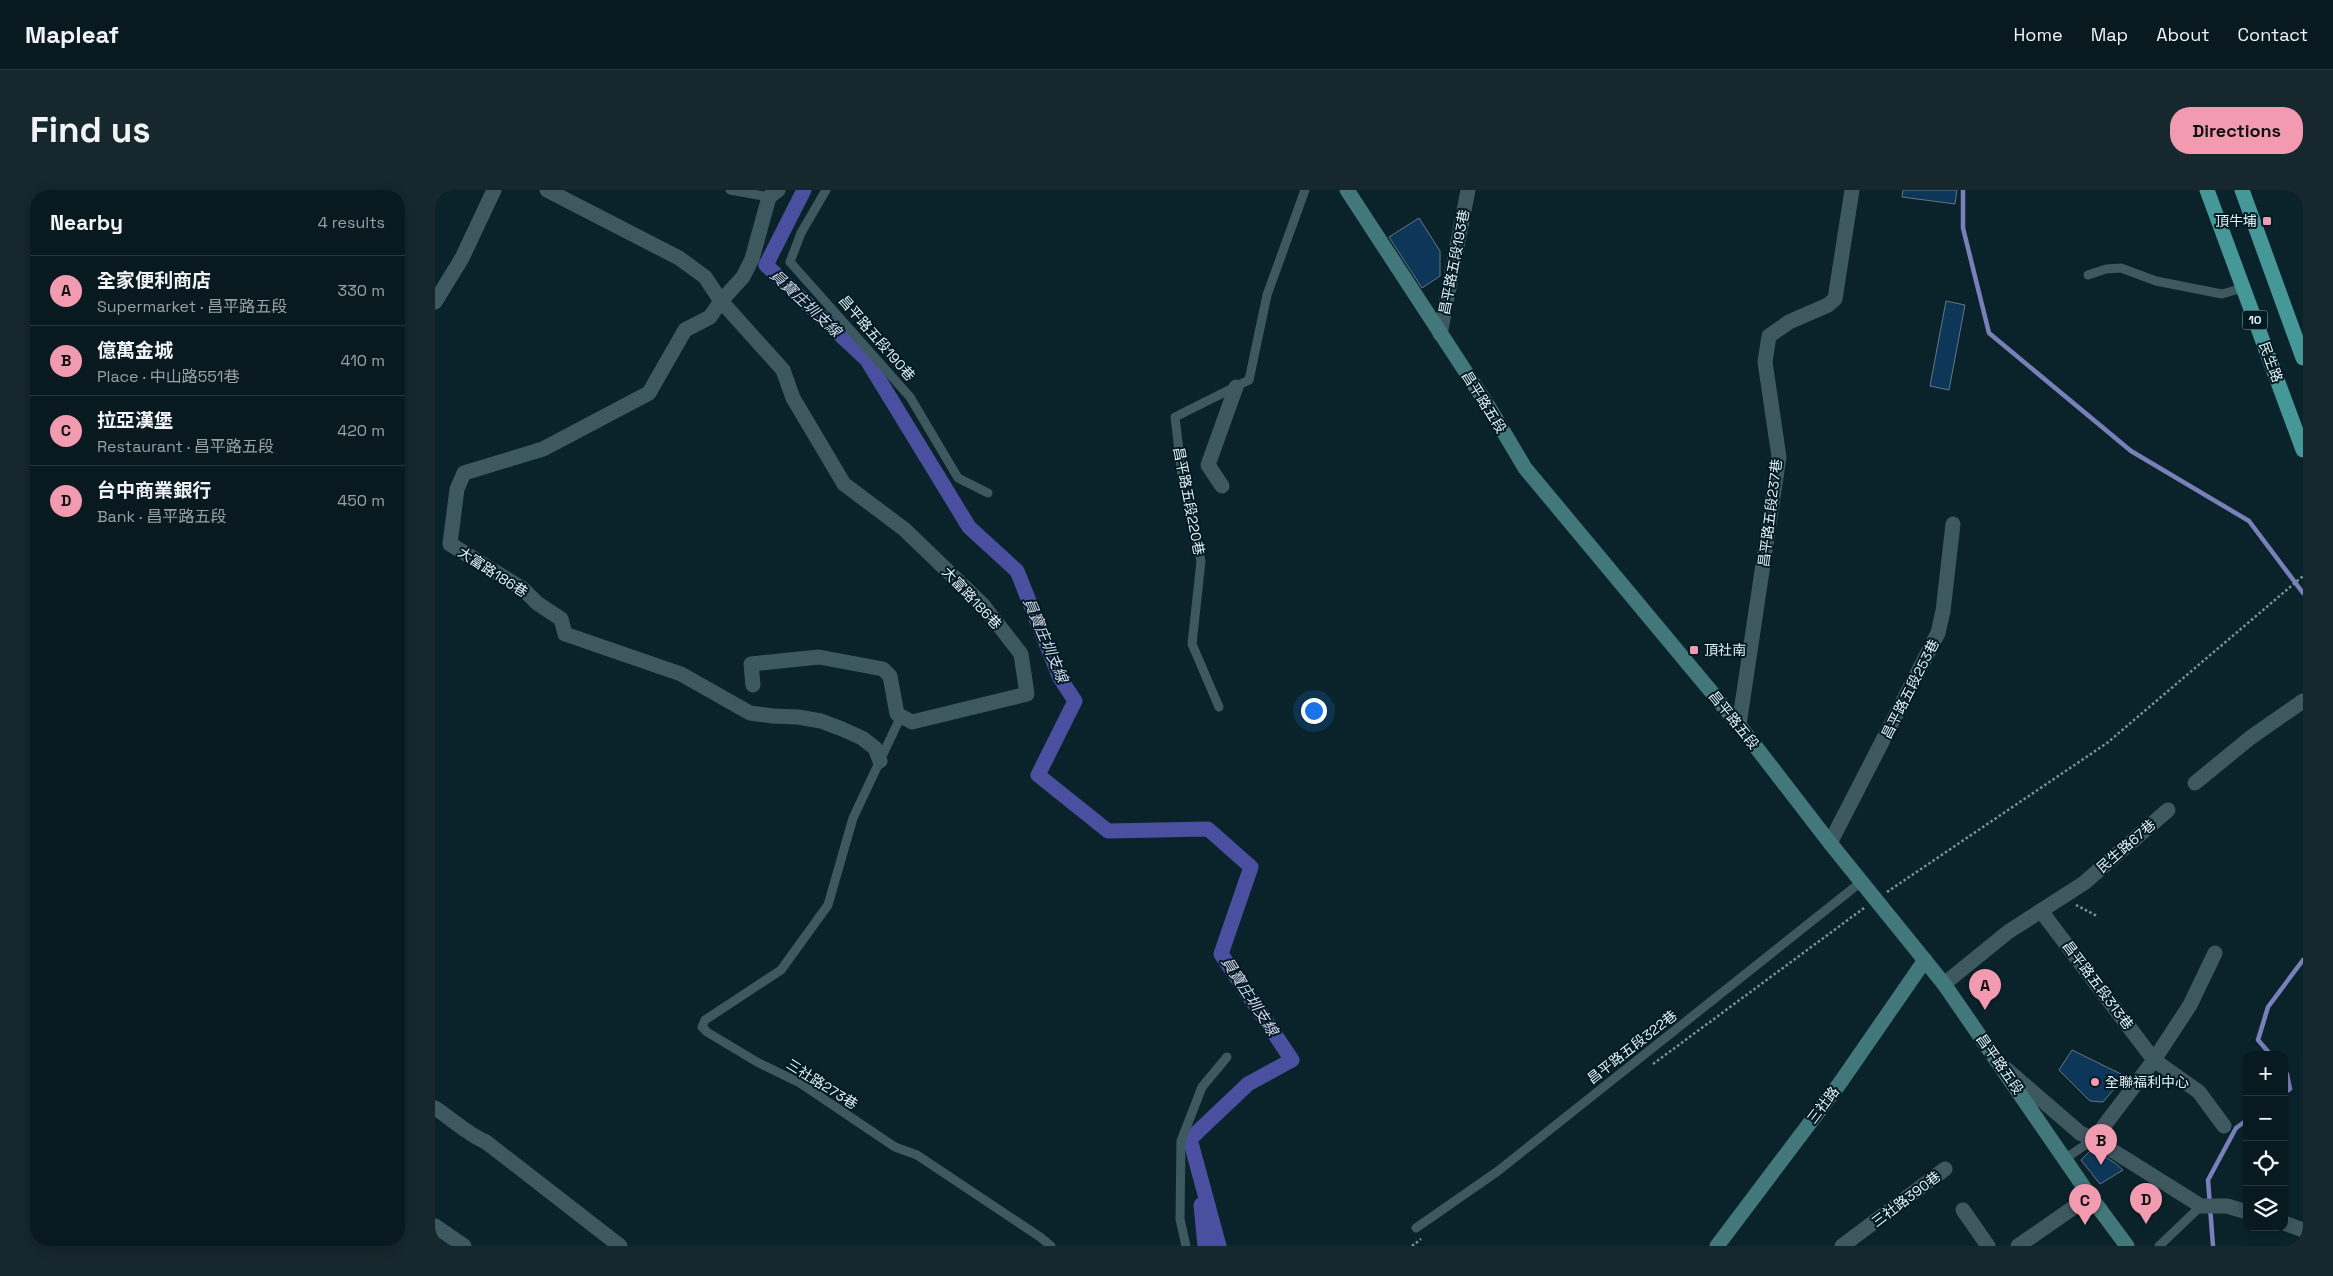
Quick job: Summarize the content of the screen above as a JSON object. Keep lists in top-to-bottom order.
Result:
{
  "streets": {
    "main road": ["10", "民生路"],
    "street": [
      "昌平路五段193巷",
      "昌平路五段",
      "昌平路五段220巷",
      "昌平路五段237巷",
      "大富路186巷",
      "昌平路五段253巷",
      "民生路67巷",
      "昌平路五段313巷",
      "三社路",
      "三社路390巷"
    ],
    "lane": ["昌平路五段190巷", "昌平路五段322巷", "三社路273巷"]
  },
  "crossings": [
    ["昌平路五段193巷", "昌平路五段"],
    ["昌平路五段", "昌平路五段237巷"],
    ["昌平路五段", "昌平路五段253巷"],
    ["昌平路五段", "民生路67巷"],
    ["昌平路五段", "昌平路五段322巷"],
    ["昌平路五段", "三社路"],
    ["大富路186巷", "三社路273巷"],
    ["民生路67巷", "昌平路五段313巷"]
  ],
  "water": ["員寶庄圳支線"],
  "places": {
    "transit": ["頂牛埔", "頂社南"],
    "other": ["全聯福利中心"]
  },
  "page": {
    "header": "Mapleaf",
    "nav": [
      "Home",
      "Map",
      "About",
      "Contact"
    ],
    "buttons": "Directions",
    "title": "Find us",
    "heading": ["Nearby", "4 results"],
    "list": [
      {
        "mark": "A",
        "name": "全家便利商店",
        "note": "Supermarket · 昌平路五段",
        "value": "330 m"
      },
      {
        "mark": "B",
        "name": "億萬金城",
        "note": "Place · 中山路551巷",
        "value": "410 m"
      },
      {
        "mark": "C",
        "name": "拉亞漢堡",
        "note": "Restaurant · 昌平路五段",
        "value": "420 m"
      },
      {
        "mark": "D",
        "name": "台中商業銀行",
        "note": "Bank · 昌平路五段",
        "value": "450 m"
      }
    ],
    "pins": [
      "A",
      "B",
      "D",
      "C"
    ],
    "map_buttons": ["+", "−"]
  }
}
